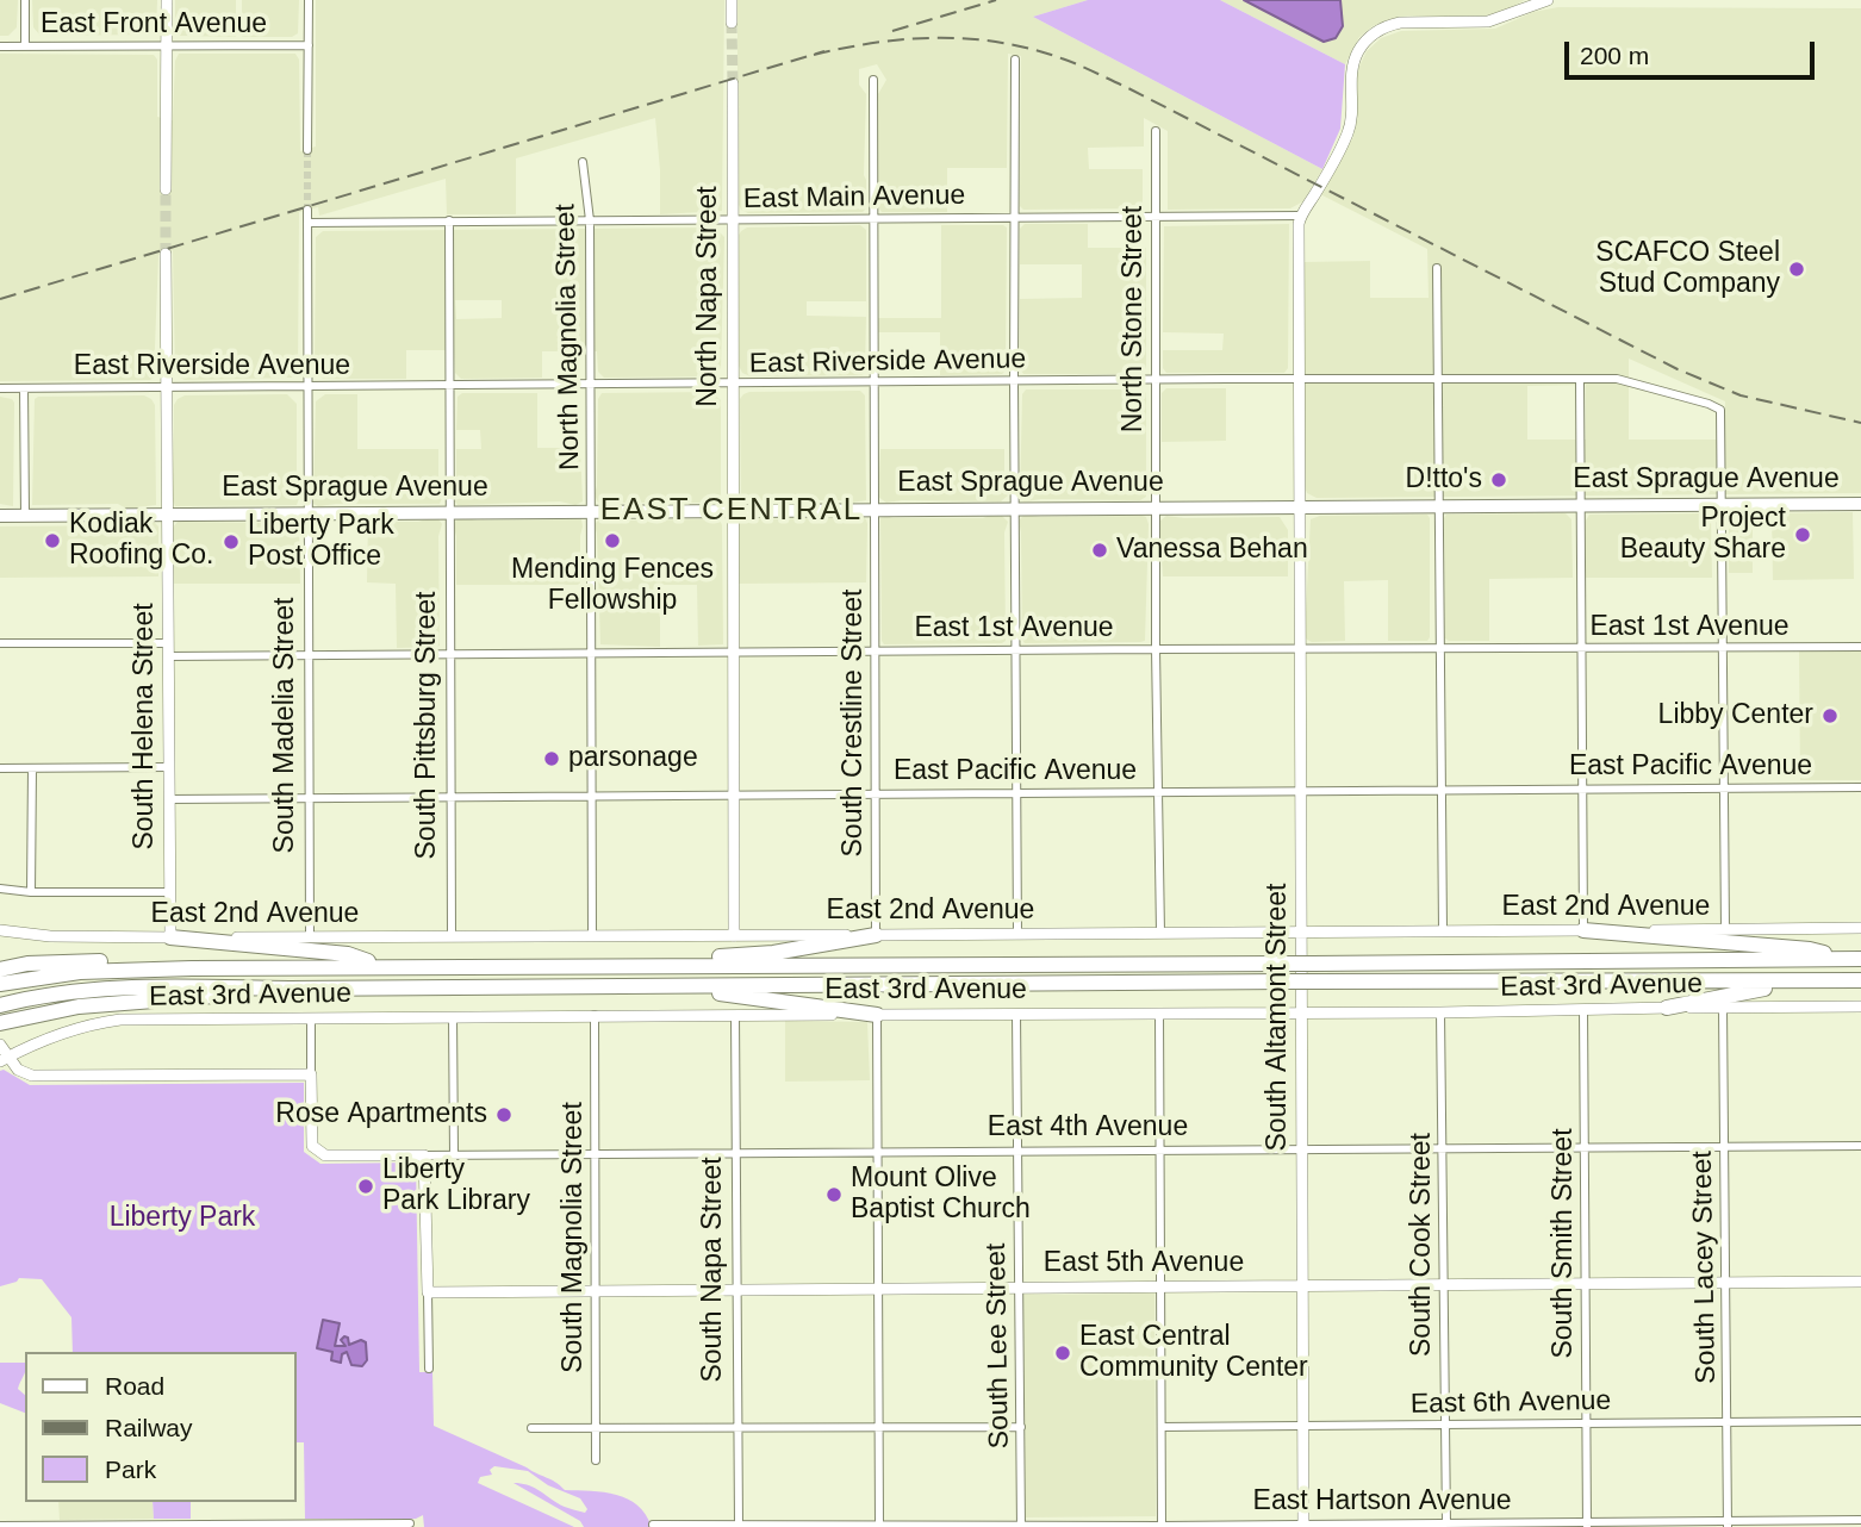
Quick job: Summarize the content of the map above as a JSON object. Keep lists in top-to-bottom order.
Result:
{
  "streets": {
    "main road": ["East Sprague Avenue"],
    "street": [
      "East Front Avenue",
      "East Main Avenue",
      "North Napa Street",
      "North Stone Street",
      "North Magnolia Street",
      "East Riverside Avenue",
      "East 1st Avenue",
      "South Crestline Street",
      "South Madelia Street",
      "South Pittsburg Street",
      "South Helena Street",
      "East Pacific Avenue",
      "East 2nd Avenue",
      "East 3rd Avenue",
      "South Altamont Street",
      "East 4th Avenue",
      "South Magnolia Street",
      "South Smith Street",
      "South Cook Street",
      "East 5th Avenue",
      "South Lacey Street",
      "South Napa Street",
      "South Lee Street",
      "East 6th Avenue",
      "East Hartson Avenue"
    ]
  },
  "crossings": [
    ["East Main Avenue", "North Napa Street"],
    ["East Main Avenue", "North Stone Street"],
    ["East Main Avenue", "North Magnolia Street"],
    ["East Main Avenue", "South Crestline Street"],
    ["East Main Avenue", "South Madelia Street"],
    ["East Main Avenue", "South Pittsburg Street"],
    ["East Main Avenue", "South Altamont Street"],
    ["North Napa Street", "East Riverside Avenue"],
    ["North Napa Street", "East Sprague Avenue"],
    ["North Stone Street", "East Riverside Avenue"],
    ["North Stone Street", "East Sprague Avenue"],
    ["North Stone Street", "East 1st Avenue"],
    ["North Stone Street", "East Pacific Avenue"],
    ["North Stone Street", "East 2nd Avenue"],
    ["North Magnolia Street", "East Riverside Avenue"],
    ["North Magnolia Street", "East Sprague Avenue"],
    ["East Riverside Avenue", "East Sprague Avenue"],
    ["East Riverside Avenue", "South Crestline Street"],
    ["East Riverside Avenue", "South Madelia Street"],
    ["East Riverside Avenue", "South Pittsburg Street"],
    ["East Riverside Avenue", "South Helena Street"],
    ["East Riverside Avenue", "South Altamont Street"],
    ["East Sprague Avenue", "South Crestline Street"],
    ["East Sprague Avenue", "South Madelia Street"],
    ["East Sprague Avenue", "South Pittsburg Street"],
    ["East Sprague Avenue", "South Helena Street"],
    ["East Sprague Avenue", "South Altamont Street"],
    ["East 1st Avenue", "South Crestline Street"],
    ["East 1st Avenue", "South Madelia Street"],
    ["East 1st Avenue", "South Pittsburg Street"],
    ["East 1st Avenue", "South Helena Street"],
    ["East 1st Avenue", "South Altamont Street"],
    ["South Crestline Street", "East Pacific Avenue"],
    ["South Crestline Street", "East 2nd Avenue"],
    ["South Madelia Street", "East Pacific Avenue"],
    ["South Madelia Street", "East 2nd Avenue"],
    ["South Pittsburg Street", "East Pacific Avenue"],
    ["South Pittsburg Street", "East 2nd Avenue"],
    ["South Helena Street", "East Pacific Avenue"],
    ["South Helena Street", "East 2nd Avenue"],
    ["East Pacific Avenue", "South Altamont Street"],
    ["East 2nd Avenue", "South Altamont Street"],
    ["East 3rd Avenue", "South Altamont Street"],
    ["East 3rd Avenue", "South Magnolia Street"],
    ["East 3rd Avenue", "South Smith Street"],
    ["East 3rd Avenue", "South Cook Street"],
    ["East 3rd Avenue", "South Lacey Street"],
    ["East 3rd Avenue", "South Napa Street"],
    ["East 3rd Avenue", "South Lee Street"],
    ["South Altamont Street", "East 4th Avenue"],
    ["South Altamont Street", "East 5th Avenue"],
    ["South Altamont Street", "East 6th Avenue"],
    ["South Altamont Street", "East Hartson Avenue"],
    ["East 4th Avenue", "South Magnolia Street"],
    ["East 4th Avenue", "South Smith Street"],
    ["East 4th Avenue", "South Cook Street"],
    ["East 4th Avenue", "South Lacey Street"],
    ["East 4th Avenue", "South Napa Street"],
    ["East 4th Avenue", "South Lee Street"],
    ["South Magnolia Street", "East 5th Avenue"],
    ["South Smith Street", "East 5th Avenue"],
    ["South Smith Street", "East 6th Avenue"],
    ["South Smith Street", "East Hartson Avenue"],
    ["South Cook Street", "East 5th Avenue"],
    ["South Cook Street", "East 6th Avenue"],
    ["South Cook Street", "East Hartson Avenue"],
    ["East 5th Avenue", "South Lacey Street"],
    ["East 5th Avenue", "South Napa Street"],
    ["East 5th Avenue", "South Lee Street"],
    ["South Lacey Street", "East 6th Avenue"],
    ["South Lacey Street", "East Hartson Avenue"],
    ["South Napa Street", "East Hartson Avenue"],
    ["South Lee Street", "East Hartson Avenue"]
  ],
  "districts": ["EAST CENTRAL"],
  "parks": ["Liberty Park"],
  "places": [
    "SCAFCO Steel Stud Company",
    "D!tto's",
    "Project Beauty Share",
    "Kodiak Roofing Co.",
    "Mending Fences Fellowship",
    "Liberty Park Post Office",
    "Vanessa Behan",
    "Libby Center",
    "parsonage",
    "Rose Apartments",
    "Liberty Park Library",
    "Mount Olive Baptist Church",
    "East Central Community Center"
  ],
  "legend": ["Road", "Railway", "Park"],
  "scale_bar": "200 m"
}
